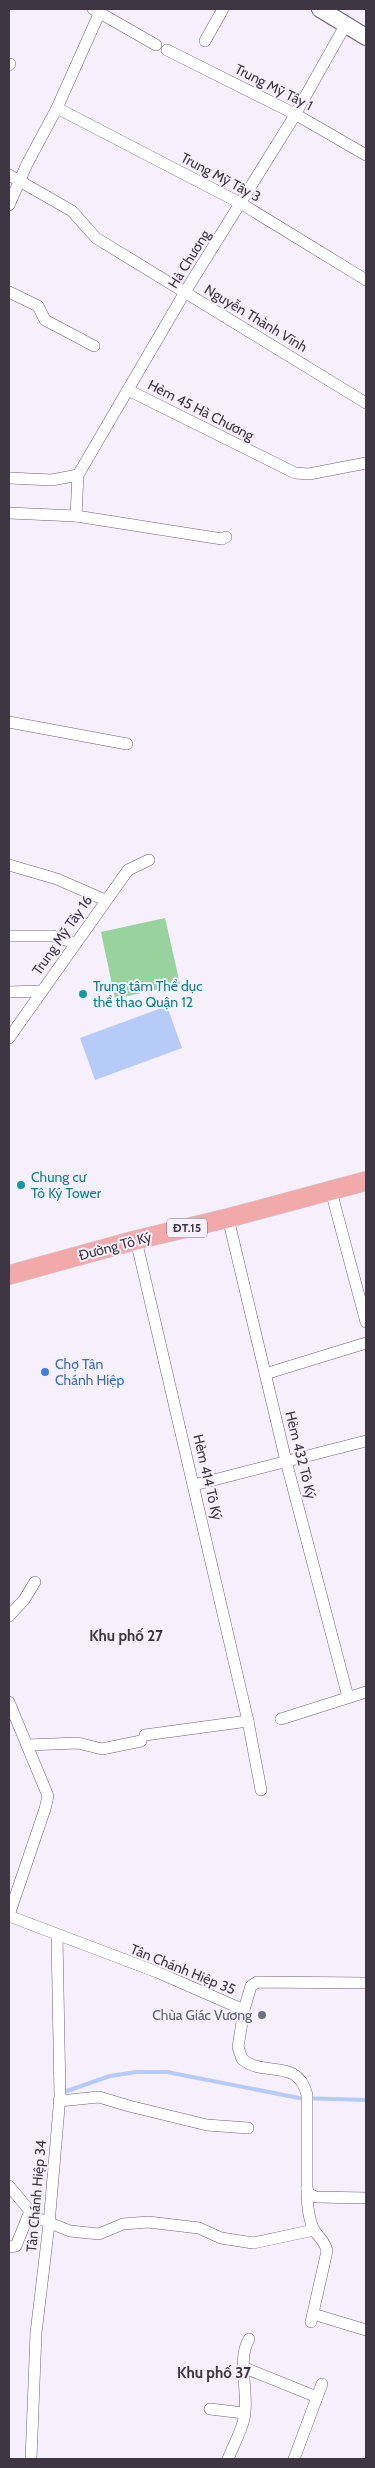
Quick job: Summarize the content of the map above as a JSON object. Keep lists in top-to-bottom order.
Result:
{
  "streets": {
    "main road": ["ĐT.15", "Đường Tô Ký"],
    "street": [
      "Trung Mỹ Tây 1",
      "Trung Mỹ Tây 3",
      "Hà Chương",
      "Nguyễn Thành Vĩnh",
      "Hẻm 45 Hà Chương",
      "Trung Mỹ Tây 16",
      "Hẻm 432 Tô Ký",
      "Hẻm 414 Tô Ký",
      "Tân Chánh Hiệp 35",
      "Tân Chánh Hiệp 34"
    ]
  },
  "crossings": [
    ["Trung Mỹ Tây 1", "Hà Chương"],
    ["Trung Mỹ Tây 3", "Hà Chương"],
    ["Hà Chương", "Nguyễn Thành Vĩnh"],
    ["Hà Chương", "Hẻm 45 Hà Chương"],
    ["Đường Tô Ký", "Hẻm 432 Tô Ký"],
    ["Đường Tô Ký", "Hẻm 414 Tô Ký"],
    ["Tân Chánh Hiệp 35", "Tân Chánh Hiệp 34"]
  ],
  "districts": ["Khu phố 27", "Khu phố 37"],
  "places": [
    "Trung tâm Thể dục thể thao Quận 12",
    "Chung cư Tô Ký Tower",
    "Chợ Tân Chánh Hiệp",
    "Chùa Giác Vương"
  ]
}
